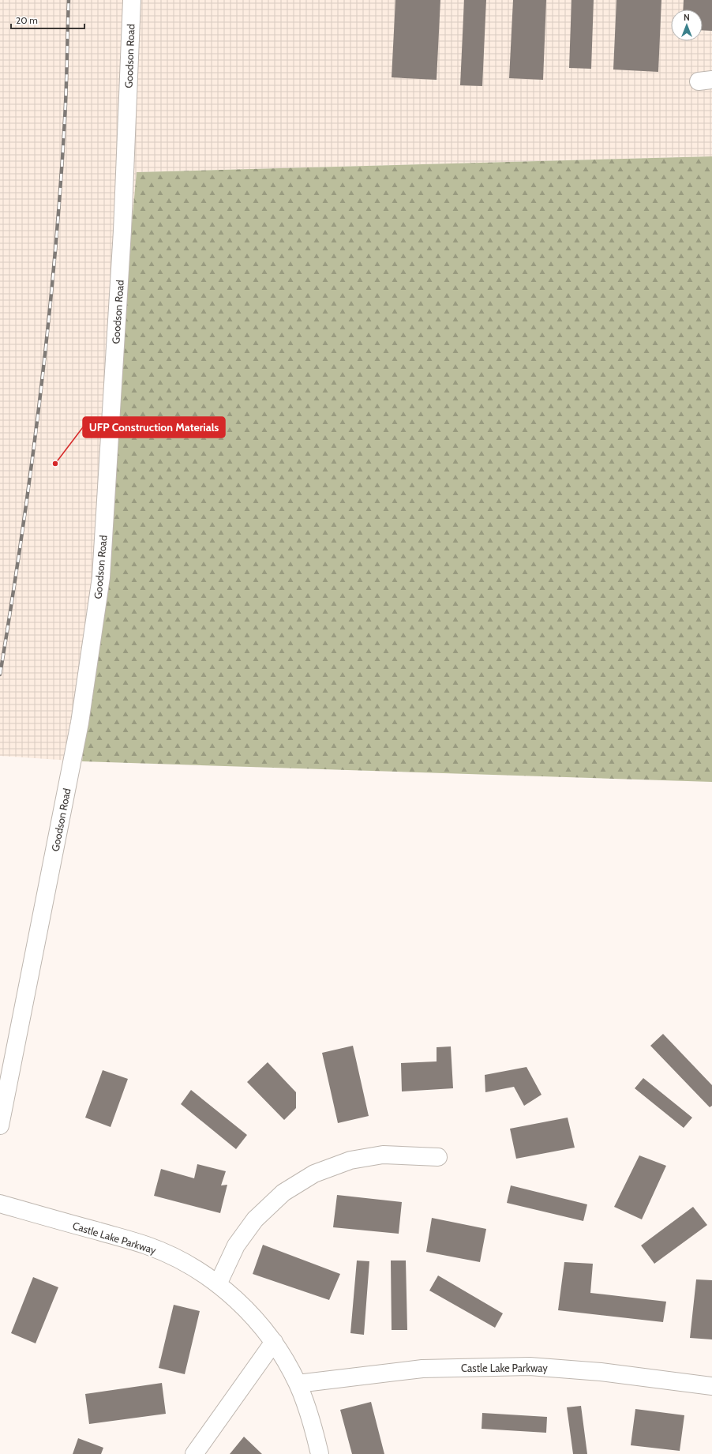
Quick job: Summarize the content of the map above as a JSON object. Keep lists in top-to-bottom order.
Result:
{
  "streets": {
    "street": ["Goodson Road", "Castle Lake Parkway"]
  },
  "places": ["UFP Construction Materials"],
  "scale_bar": "20 m",
  "north": "top"
}
